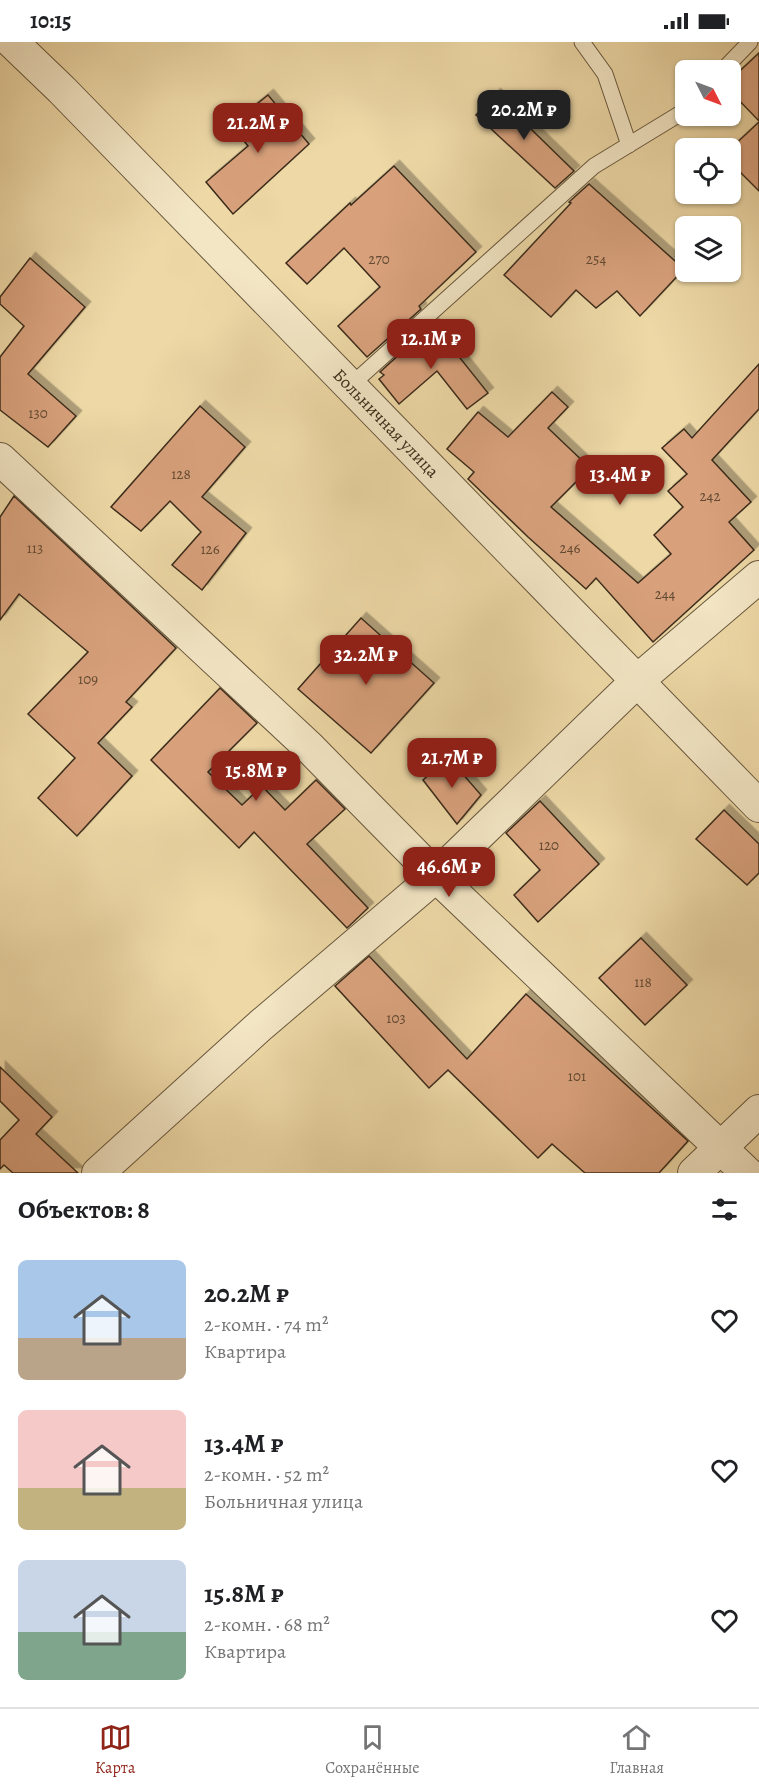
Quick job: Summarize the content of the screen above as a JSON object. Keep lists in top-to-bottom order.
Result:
{
  "streets": {
    "street": ["Больничная улица"]
  },
  "house_numbers": [
    "270",
    "254",
    "130",
    "128",
    "242",
    "113",
    "246",
    "126",
    "244",
    "109",
    "120",
    "118",
    "103",
    "101"
  ],
  "north": "bottom right",
  "page": {
    "status": "10:15",
    "price": [
      "20.2M ₽",
      "21.2M ₽",
      "12.1M ₽",
      "13.4M ₽",
      "32.2M ₽",
      "21.7M ₽",
      "15.8M ₽",
      "46.6M ₽"
    ],
    "heading": "Объектов: 8",
    "list": [
      {
        "name": "20.2M ₽",
        "note": "2-комн. · 74 m² · Квартира"
      },
      {
        "name": "13.4M ₽",
        "note": "2-комн. · 52 m² · Больничная улица"
      },
      {
        "name": "15.8M ₽",
        "note": "2-комн. · 68 m² · Квартира"
      }
    ],
    "tabs": ["Карта", "Сохранённые", "Главная"]
  }
}
